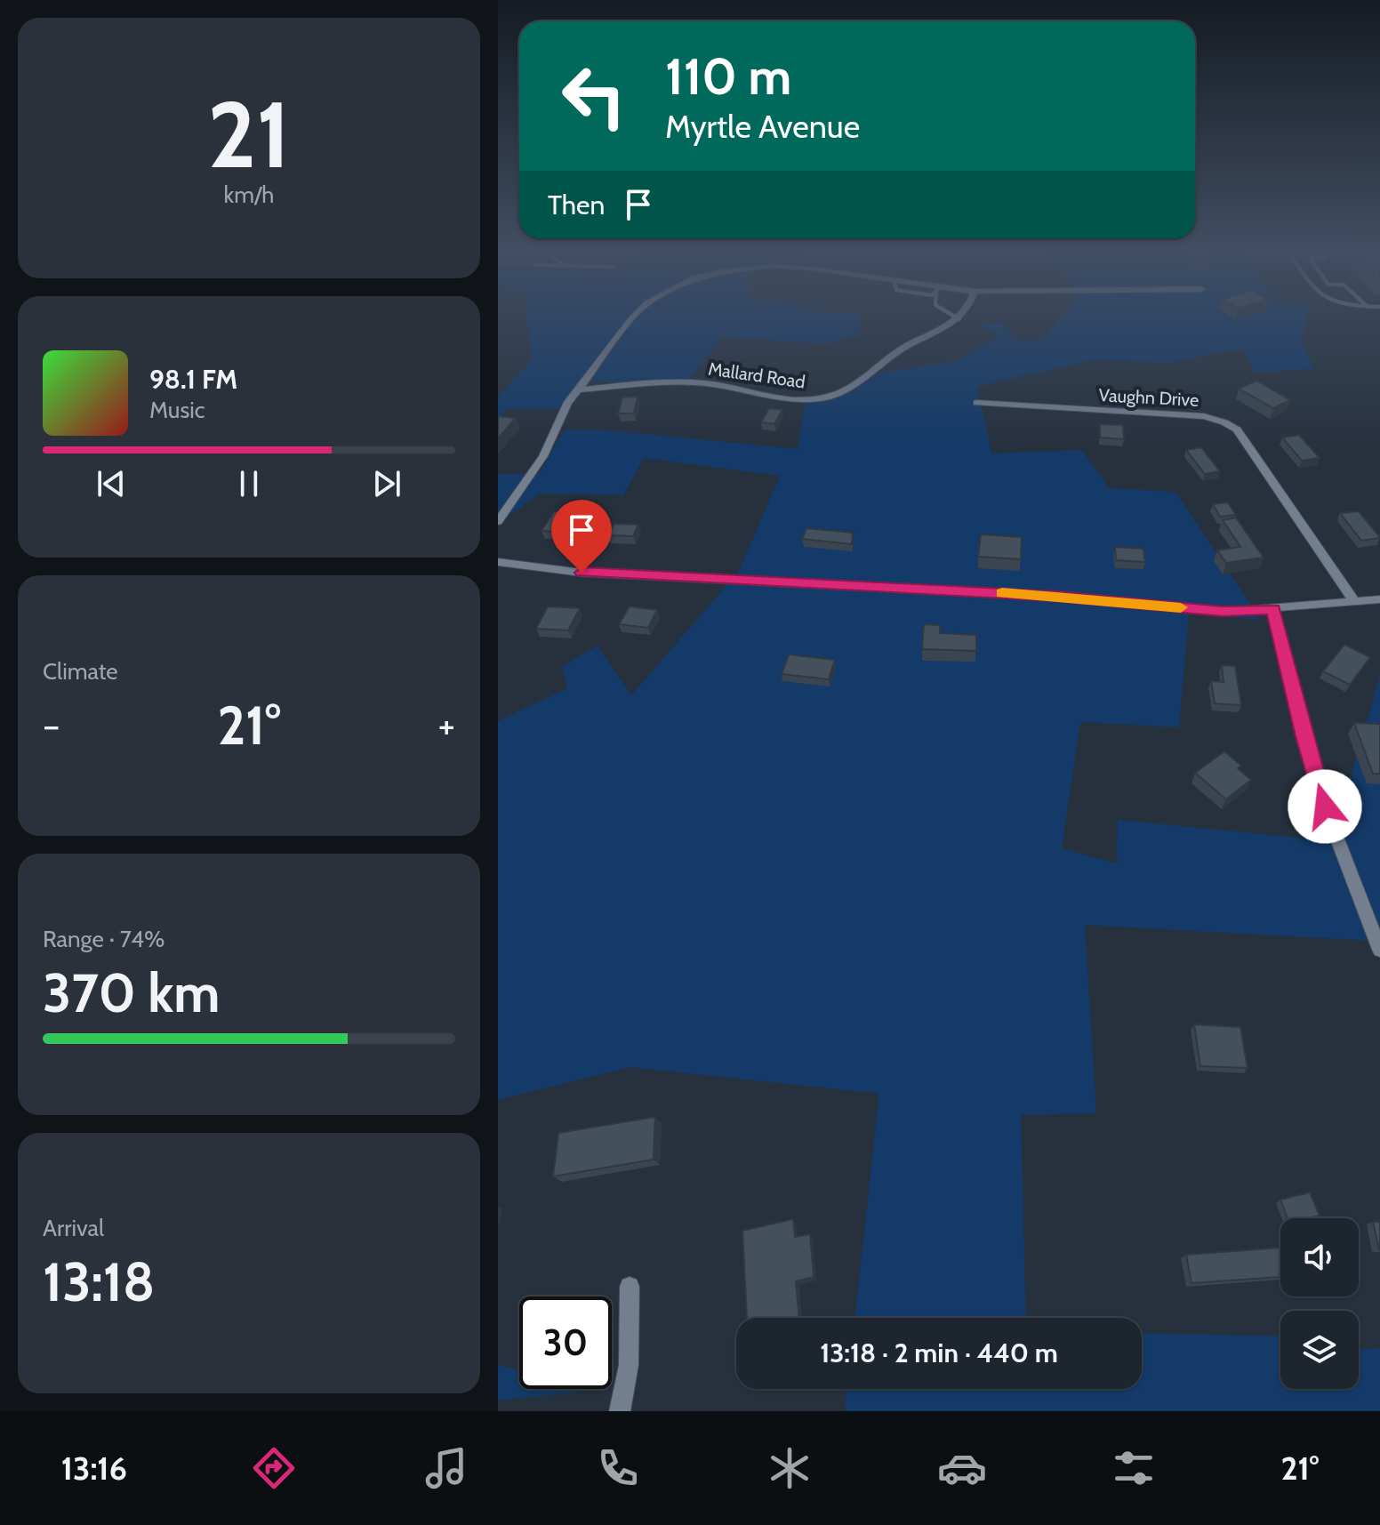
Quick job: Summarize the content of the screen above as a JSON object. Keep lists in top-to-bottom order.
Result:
{
  "streets": {
    "street": ["Mallard Road", "Vaughn Drive"]
  },
  "page": {
    "tile": [
      ["21", "km/h"],
      "Climate",
      ["Range · 74%", "370 km"],
      ["Arrival", "13:18"]
    ],
    "turn": ["110 m", "Myrtle Avenue"],
    "then": "Then",
    "song": ["98.1 FM", "Music"],
    "heat": ["−", "21°", "+"],
    "limit": "30",
    "trip": "13:18 · 2 min · 440 m",
    "tabs": ["13:16", "21°"]
  }
}
